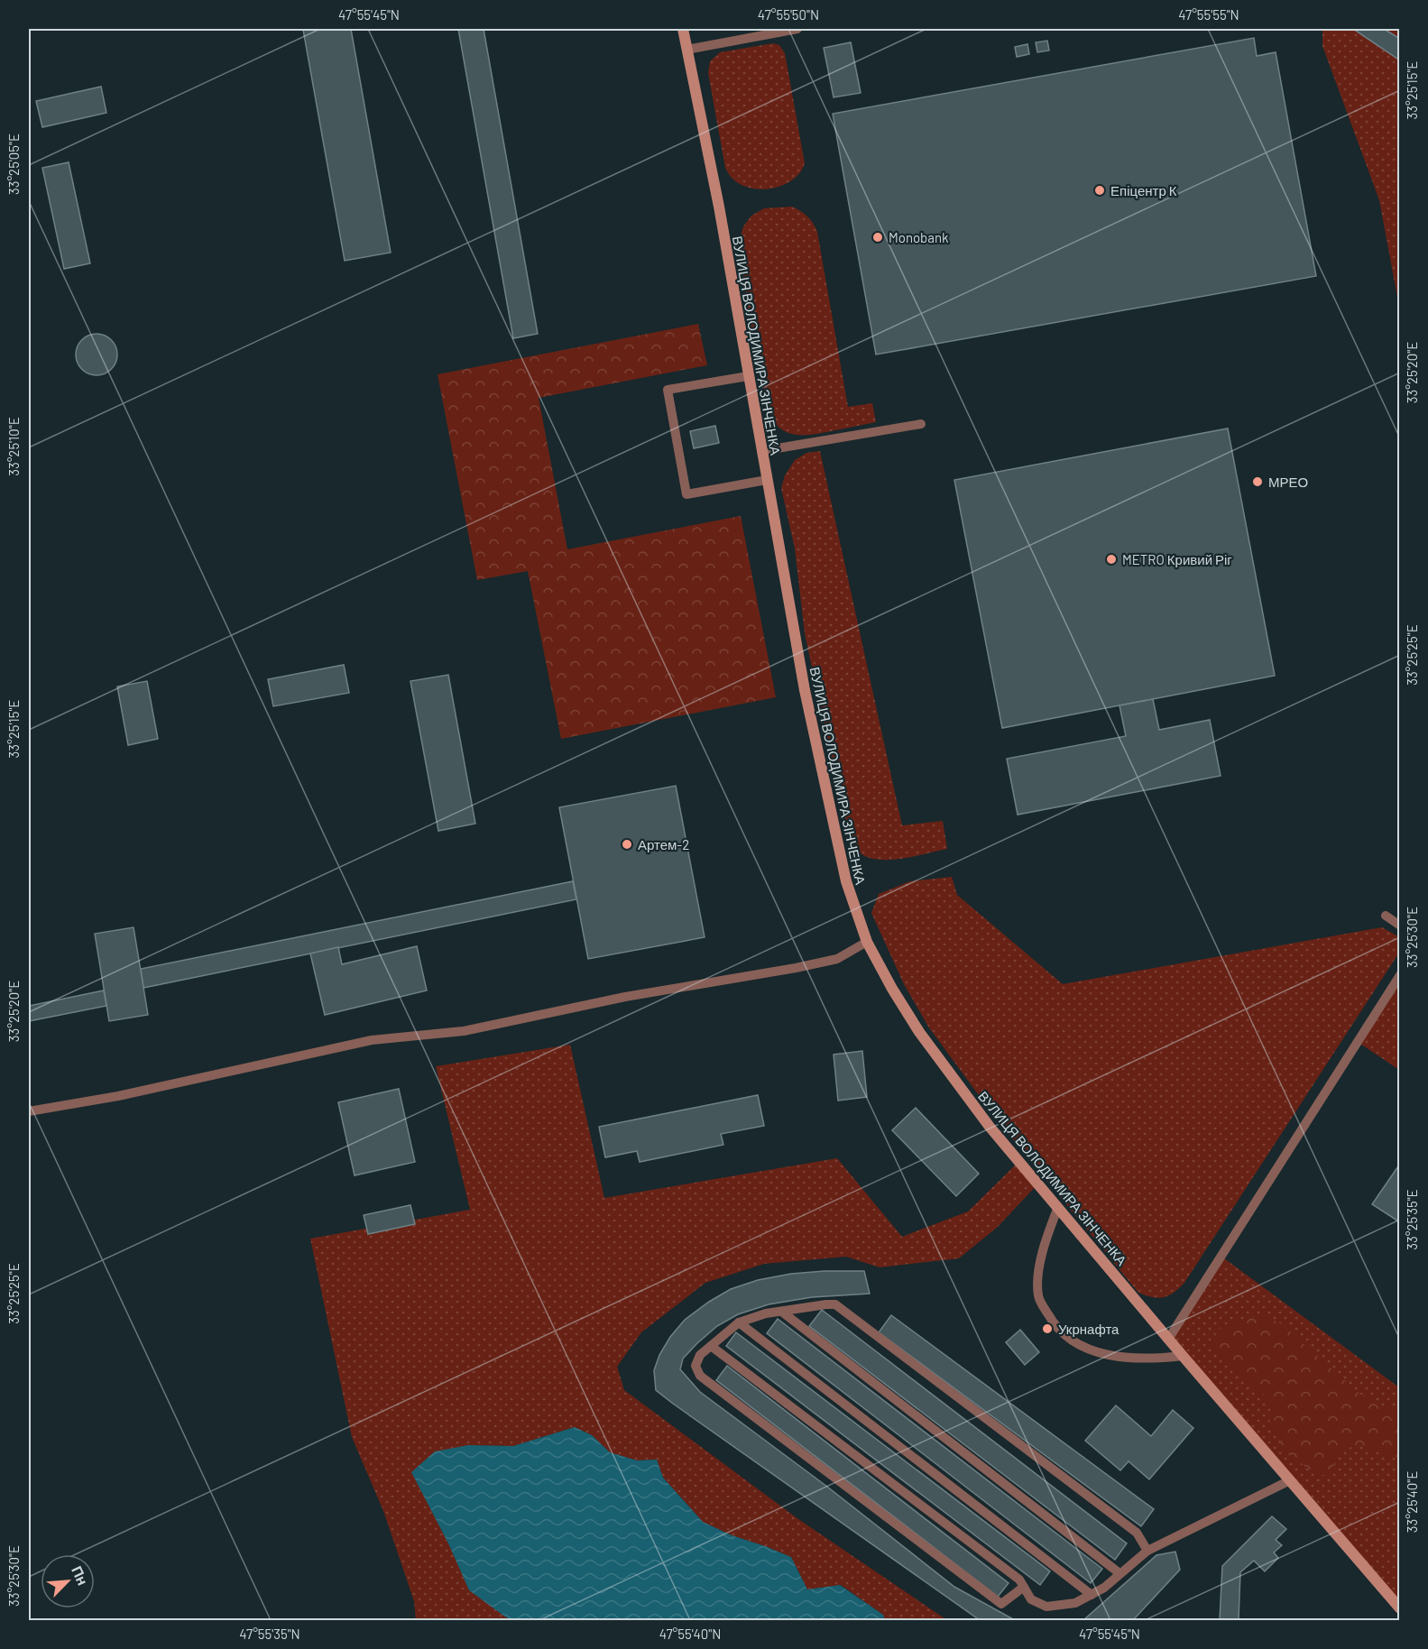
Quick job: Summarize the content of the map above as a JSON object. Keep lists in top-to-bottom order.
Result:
{
  "streets": {
    "main road": ["ВУЛИЦЯ ВОЛОДИМИРА ЗІНЧЕНКА"]
  },
  "places": [
    "Епіцентр К",
    "Monobank",
    "МРЕО",
    "METRO Кривий Ріг",
    "Артем-2",
    "Укрнафта"
  ],
  "north": "top right",
  "coordinates": [
    "47°55'45\"N",
    "47°55'50\"N",
    "47°55'55\"N",
    "33°25'15\"E",
    "33°25'05\"E",
    "33°25'20\"E",
    "33°25'10\"E",
    "33°25'25\"E",
    "33°25'30\"E",
    "33°25'35\"E",
    "33°25'40\"E",
    "47°55'35\"N",
    "47°55'40\"N"
  ]
}
